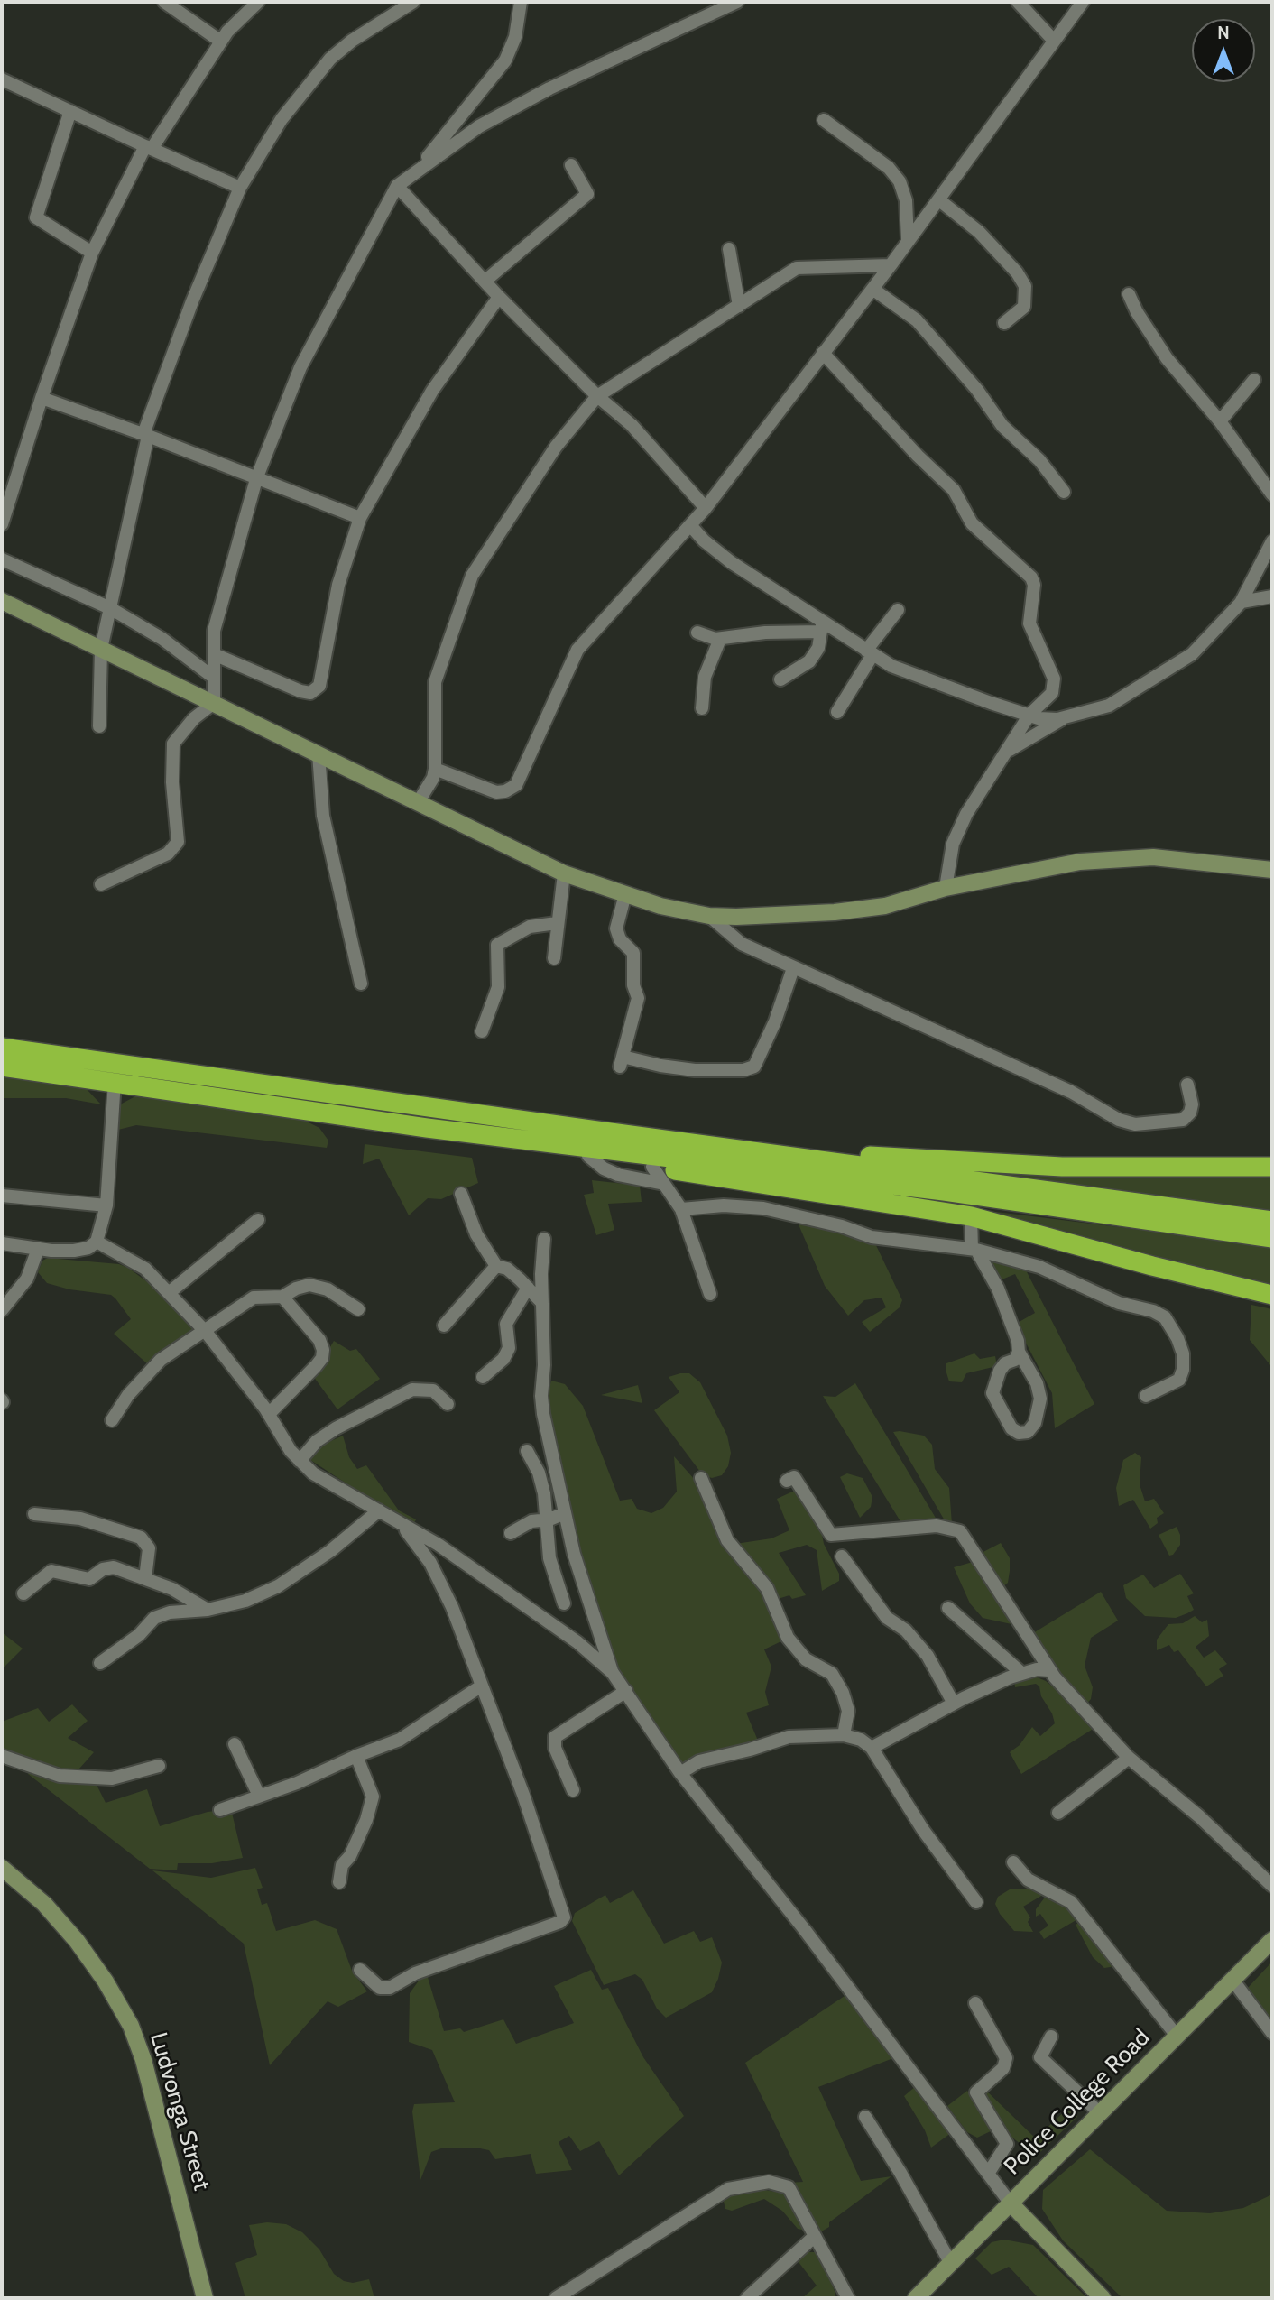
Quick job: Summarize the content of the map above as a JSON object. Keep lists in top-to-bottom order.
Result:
{
  "streets": {
    "street": ["Police College Road", "Ludvonga Street"]
  },
  "north": "top"
}
